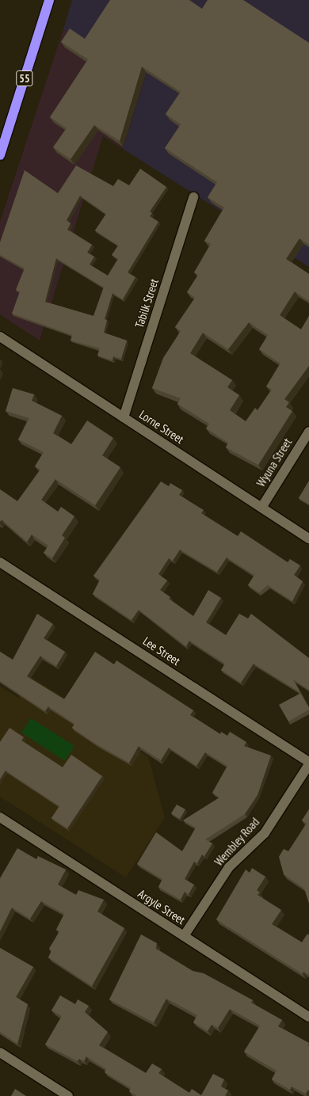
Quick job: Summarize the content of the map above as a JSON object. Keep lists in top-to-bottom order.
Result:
{
  "streets": {
    "highway": ["55"],
    "street": [
      "Tabilk Street",
      "Lorne Street",
      "Wyuna Street",
      "Lee Street",
      "Wembley Road",
      "Argyle Street"
    ]
  },
  "crossings": [
    ["Tabilk Street", "Lorne Street"],
    ["Lorne Street", "Wyuna Street"],
    ["Lee Street", "Wembley Road"],
    ["Wembley Road", "Argyle Street"]
  ]
}
